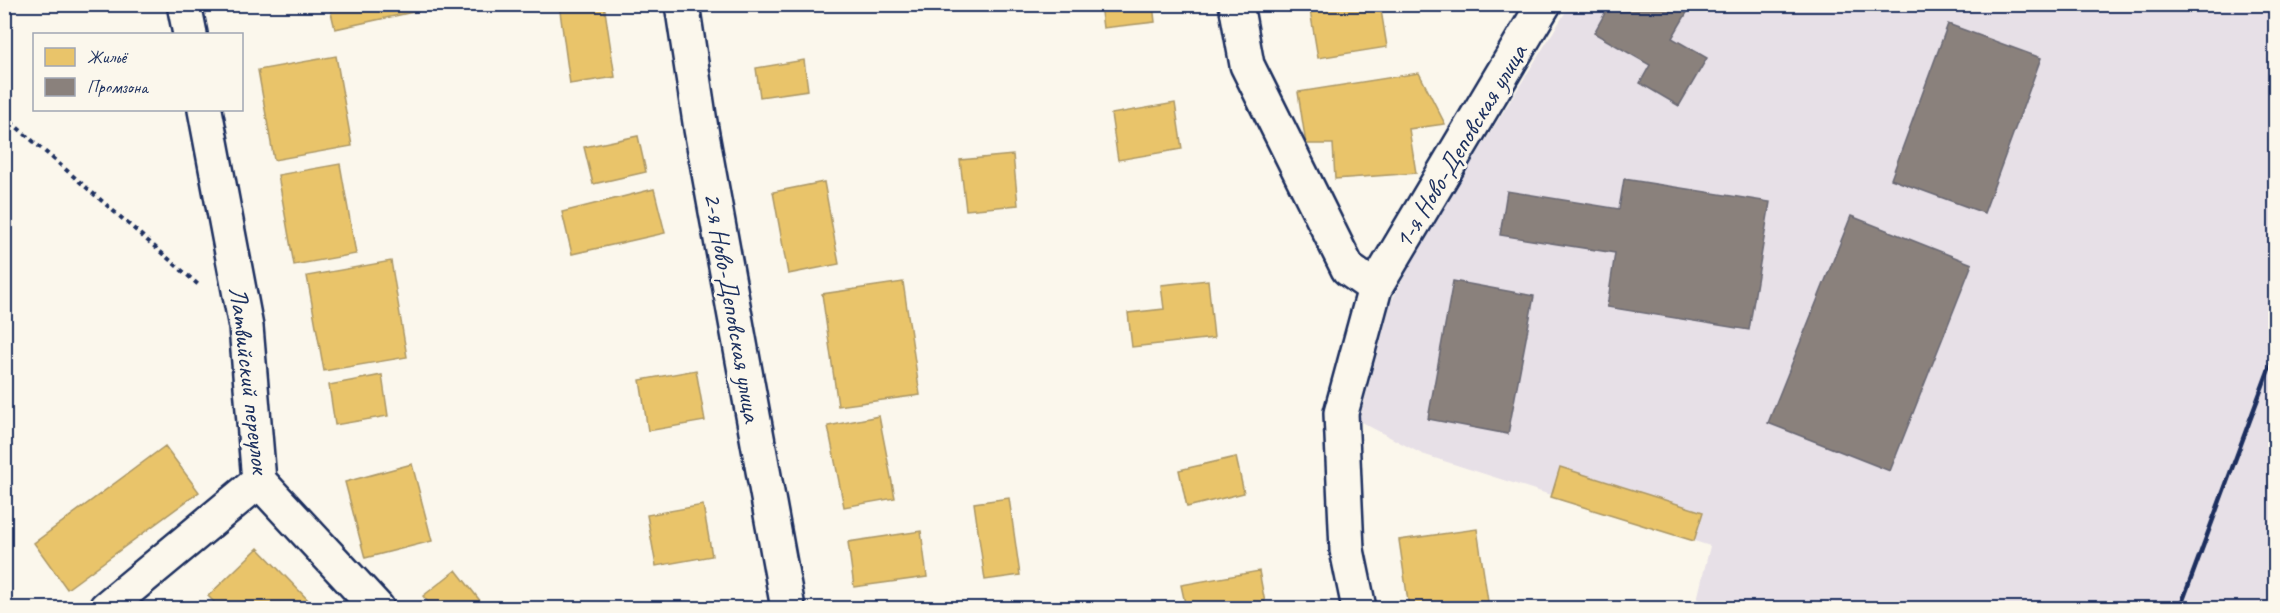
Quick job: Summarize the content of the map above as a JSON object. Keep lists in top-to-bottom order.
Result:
{
  "streets": {
    "street": ["1-я Ново-Деповская улица", "2-я Ново-Деповская улица", "Латвийский переулок"]
  },
  "legend": ["Жильё", "Промзона"]
}
